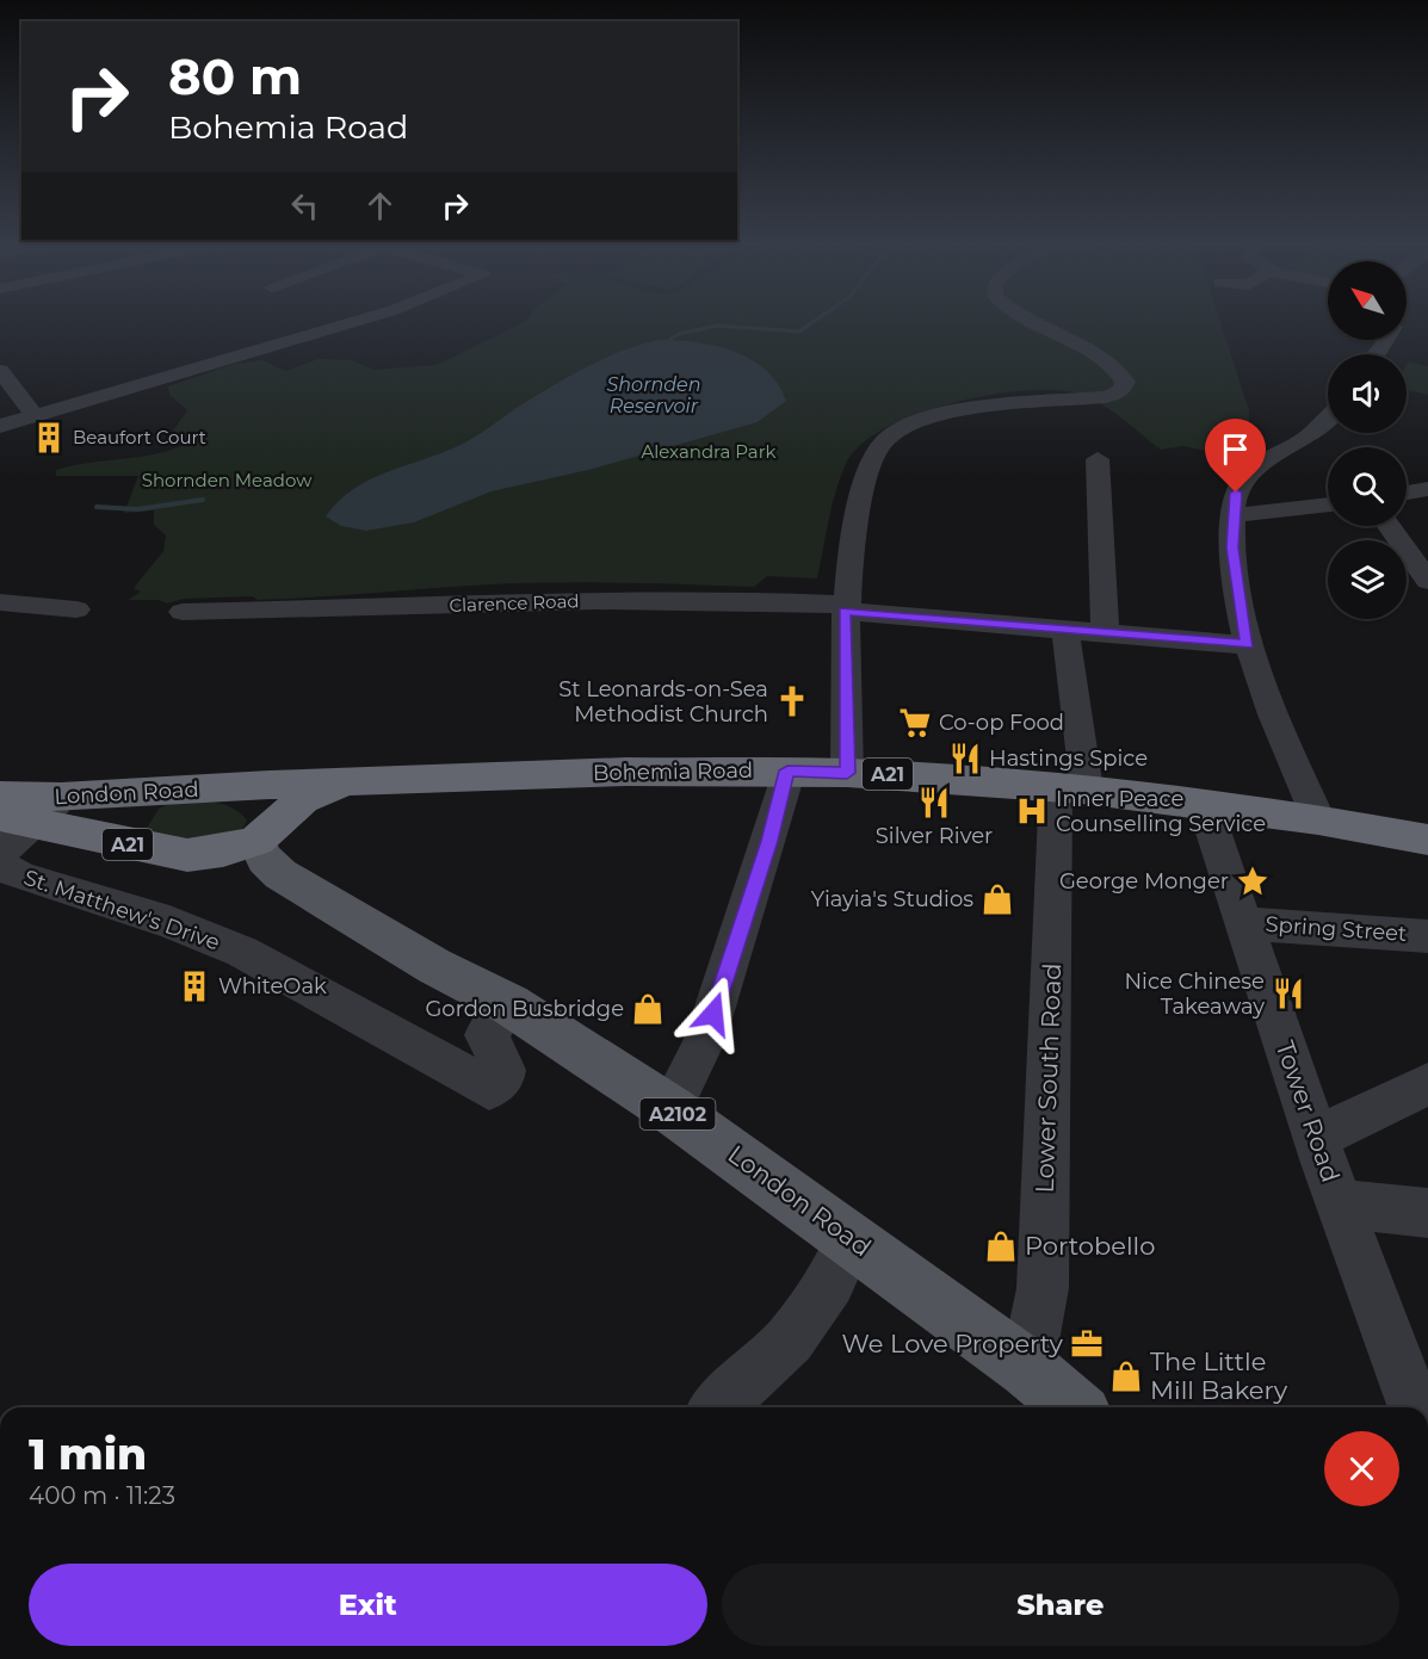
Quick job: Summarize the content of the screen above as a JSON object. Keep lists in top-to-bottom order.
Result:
{
  "streets": {
    "highway": ["Bohemia Road", "A21", "London Road"],
    "main road": ["A2102"],
    "street": [
      "Clarence Road",
      "St. Matthew's Drive",
      "Spring Street",
      "Lower South Road",
      "Tower Road"
    ]
  },
  "crossings": [
    ["Clarence Road", "Lower South Road"],
    ["Bohemia Road", "London Road"],
    ["Bohemia Road", "Lower South Road"],
    ["Bohemia Road", "Tower Road"],
    ["London Road", "St. Matthew's Drive"],
    ["London Road", "Lower South Road"],
    ["Spring Street", "Tower Road"]
  ],
  "water": ["Shornden Reservoir"],
  "parks": ["Alexandra Park", "Shornden Meadow"],
  "places": {
    "building": ["Beaufort Court", "WhiteOak"],
    "church": ["St Leonards-on-Sea Methodist Church"],
    "supermarket": ["Co-op Food"],
    "restaurant": ["Hastings Spice", "Silver River", "Nice Chinese Takeaway"],
    "hospital": ["Inner Peace Counselling Service"],
    "place": ["George Monger"],
    "shop": [
      "Yiayia's Studios",
      "Gordon Busbridge",
      "Portobello",
      "The Little Mill Bakery"
    ],
    "office": ["We Love Property"]
  },
  "north": "top left",
  "page": {
    "turn": ["80 m", "Bohemia Road"],
    "heading": ["1 min", "400 m · 11:23"],
    "buttons": ["Exit", "Share"]
  }
}
